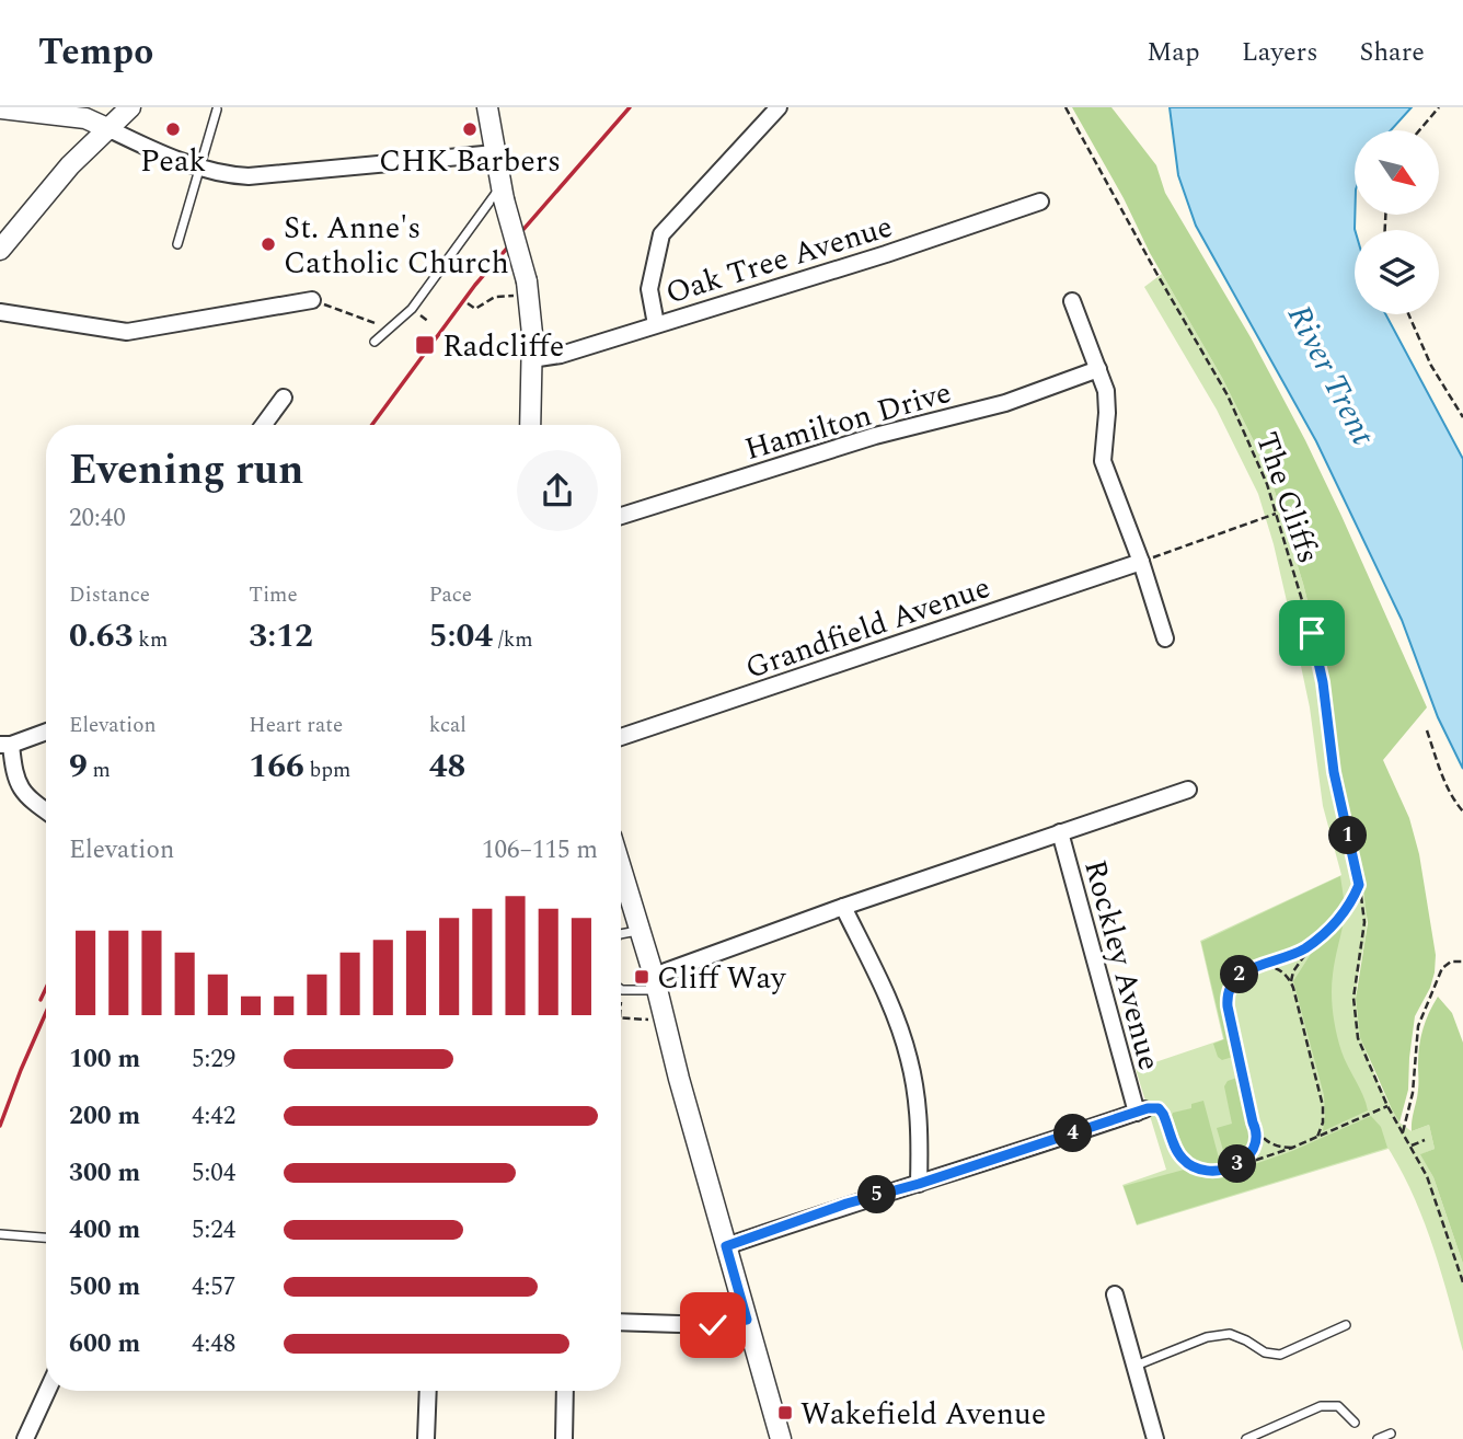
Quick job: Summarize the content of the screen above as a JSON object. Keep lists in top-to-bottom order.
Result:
{
  "streets": {
    "street": [
      "Oak Tree Avenue",
      "Hamilton Drive",
      "Grandfield Avenue",
      "Rockley Avenue"
    ],
    "path": ["The Cliffs"]
  },
  "water": ["River Trent"],
  "places": {
    "other": ["Peak", "CHK Barbers", "St. Anne's Catholic Church"],
    "transit": ["Radcliffe", "Cliff Way", "Wakefield Avenue"]
  },
  "north": "bottom right",
  "page": {
    "header": "Tempo",
    "nav": ["Map", "Layers", "Share"],
    "heading": ["Evening run", "20:40"],
    "stats": [
      ["Distance", "0.63 km"],
      ["Time", "3:12"],
      ["Pace", "5:04 /km"],
      ["Elevation", "9 m"],
      ["Heart rate", "166 bpm"],
      ["kcal", "48"]
    ],
    "pins": [
      "1",
      "2",
      "4",
      "3",
      "5"
    ],
    "chart": ["Elevation", "106–115 m"],
    "list": [
      {
        "name": "100 m",
        "note": "5:29"
      },
      {
        "name": "200 m",
        "note": "4:42"
      },
      {
        "name": "300 m",
        "note": "5:04"
      },
      {
        "name": "400 m",
        "note": "5:24"
      },
      {
        "name": "500 m",
        "note": "4:57"
      },
      {
        "name": "600 m",
        "note": "4:48"
      }
    ]
  }
}
